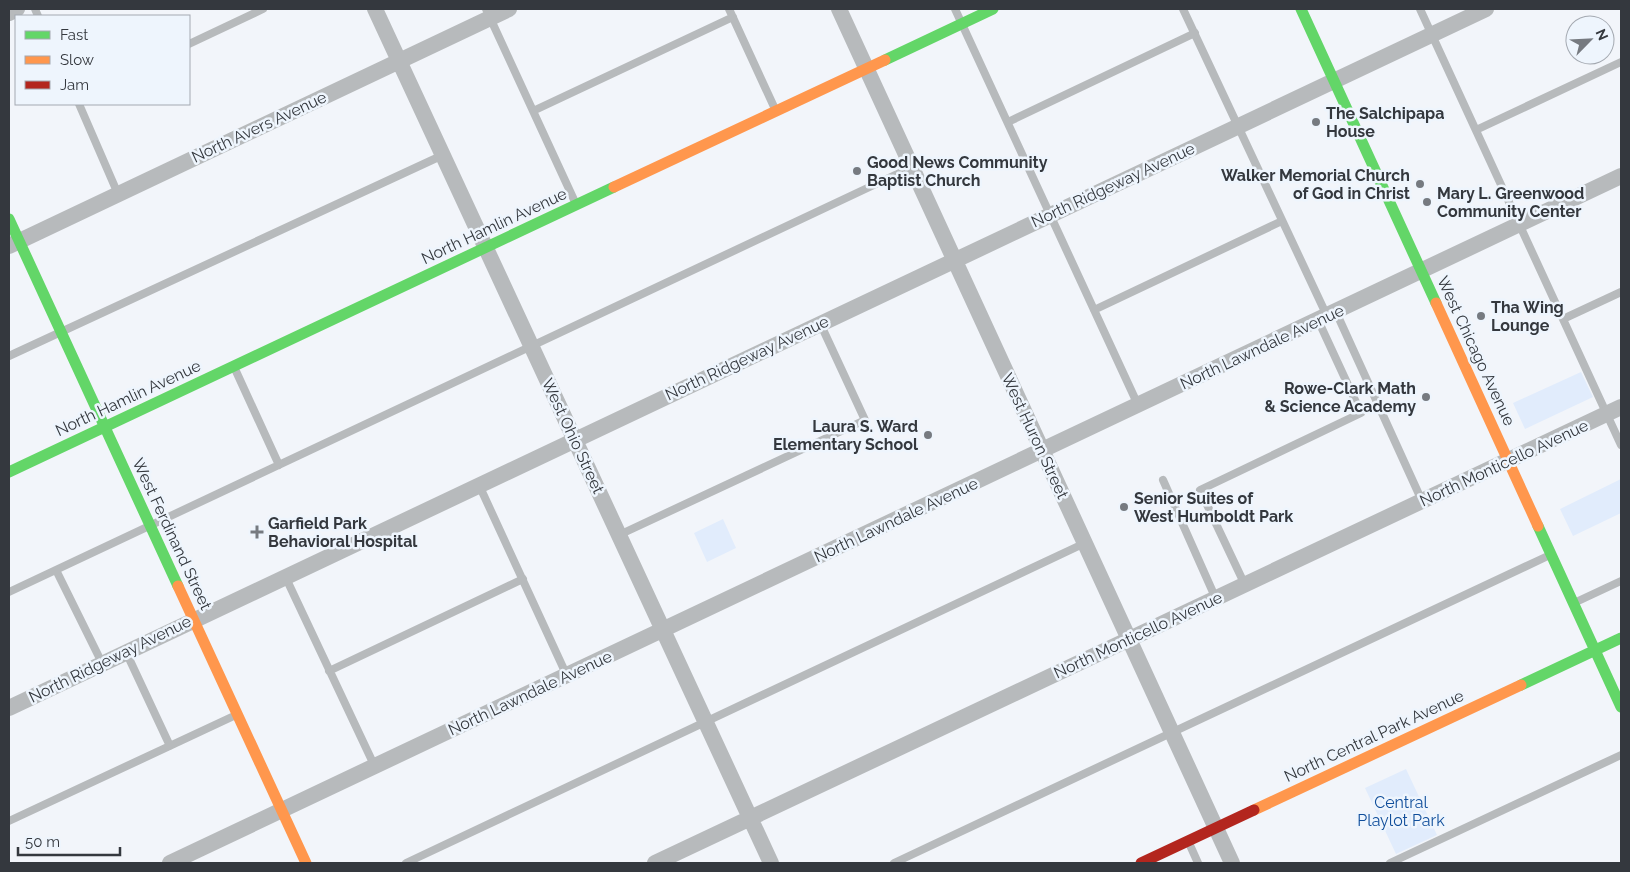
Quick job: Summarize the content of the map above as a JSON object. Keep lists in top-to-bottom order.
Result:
{
  "streets": {
    "street": [
      "North Avers Avenue",
      "North Ridgeway Avenue",
      "North Hamlin Avenue",
      "North Lawndale Avenue",
      "West Chicago Avenue",
      "West Ohio Street",
      "West Huron Street",
      "North Monticello Avenue",
      "West Ferdinand Street",
      "North Central Park Avenue"
    ]
  },
  "crossings": [
    ["North Avers Avenue", "West Ohio Street"],
    ["North Avers Avenue", "West Ferdinand Street"],
    ["North Ridgeway Avenue", "West Chicago Avenue"],
    ["North Ridgeway Avenue", "West Ohio Street"],
    ["North Ridgeway Avenue", "West Huron Street"],
    ["North Ridgeway Avenue", "West Ferdinand Street"],
    ["North Hamlin Avenue", "West Ohio Street"],
    ["North Hamlin Avenue", "West Huron Street"],
    ["North Hamlin Avenue", "West Ferdinand Street"],
    ["North Lawndale Avenue", "West Chicago Avenue"],
    ["North Lawndale Avenue", "West Ohio Street"],
    ["North Lawndale Avenue", "West Huron Street"],
    ["North Lawndale Avenue", "West Ferdinand Street"],
    ["West Chicago Avenue", "North Monticello Avenue"],
    ["West Chicago Avenue", "North Central Park Avenue"],
    ["West Ohio Street", "North Monticello Avenue"],
    ["West Huron Street", "North Monticello Avenue"],
    ["West Huron Street", "North Central Park Avenue"]
  ],
  "parks": ["Central Playlot Park"],
  "places": {
    "other": [
      "The Salchipapa House",
      "Good News Community Baptist Church",
      "Walker Memorial Church of God in Christ",
      "Mary L. Greenwood Community Center",
      "Tha Wing Lounge",
      "Rowe-Clark Math & Science Academy",
      "Laura S. Ward Elementary School",
      "Senior Suites of West Humboldt Park"
    ],
    "health": ["Garfield Park Behavioral Hospital"]
  },
  "legend": ["Fast", "Slow", "Jam"],
  "scale_bar": "50 m",
  "north": "top right"
}
